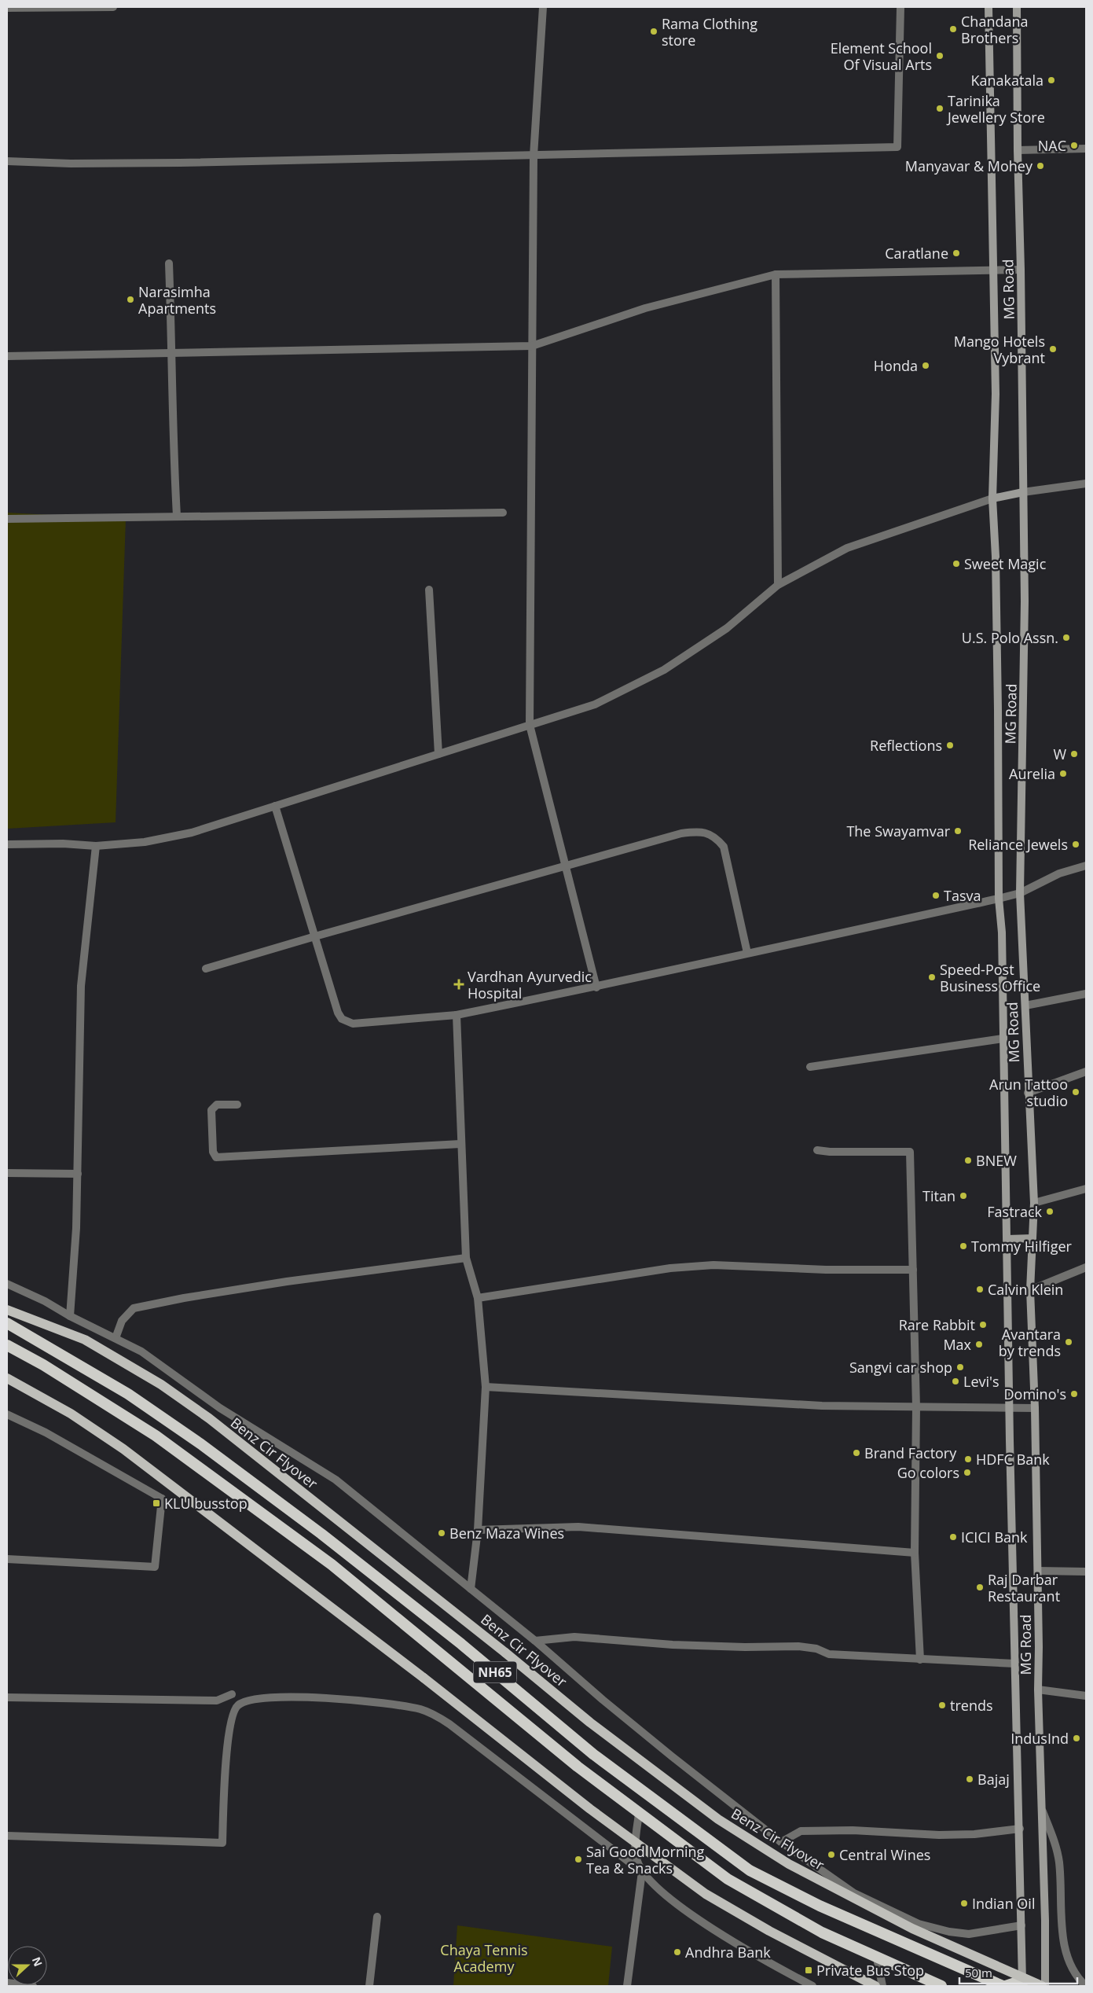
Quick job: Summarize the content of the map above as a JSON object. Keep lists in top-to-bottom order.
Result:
{
  "streets": {
    "highway": ["NH65"],
    "main road": ["MG Road", "Benz Cir Flyover"]
  },
  "parks": ["Chaya Tennis Academy"],
  "places": {
    "other": [
      "Chandana Brothers",
      "Rama Clothing store",
      "Element School Of Visual Arts",
      "Kanakatala",
      "Tarinika Jewellery Store",
      "NAC",
      "Manyavar & Mohey",
      "Caratlane",
      "Narasimha Apartments",
      "Mango Hotels Vybrant",
      "Honda",
      "Sweet Magic",
      "U.S. Polo Assn.",
      "Reflections",
      "W",
      "Aurelia",
      "The Swayamvar",
      "Reliance Jewels",
      "Tasva",
      "Speed-Post Business Office",
      "Arun Tattoo studio",
      "BNEW",
      "Titan",
      "Fastrack",
      "Tommy Hilfiger",
      "Calvin Klein",
      "Rare Rabbit",
      "Avantara by trends",
      "Max",
      "Sangvi car shop",
      "Levi's",
      "Domino's",
      "Brand Factory",
      "HDFC Bank",
      "Go colors",
      "Benz Maza Wines",
      "ICICI Bank",
      "Raj Darbar Restaurant",
      "trends",
      "IndusInd",
      "Bajaj",
      "Central Wines",
      "Sai Good Morning Tea & Snacks",
      "Indian Oil",
      "Andhra Bank"
    ],
    "health": ["Vardhan Ayurvedic Hospital"],
    "transit": ["KLU busstop", "Private Bus Stop"]
  },
  "scale_bar": "50 m",
  "north": "right"
}
